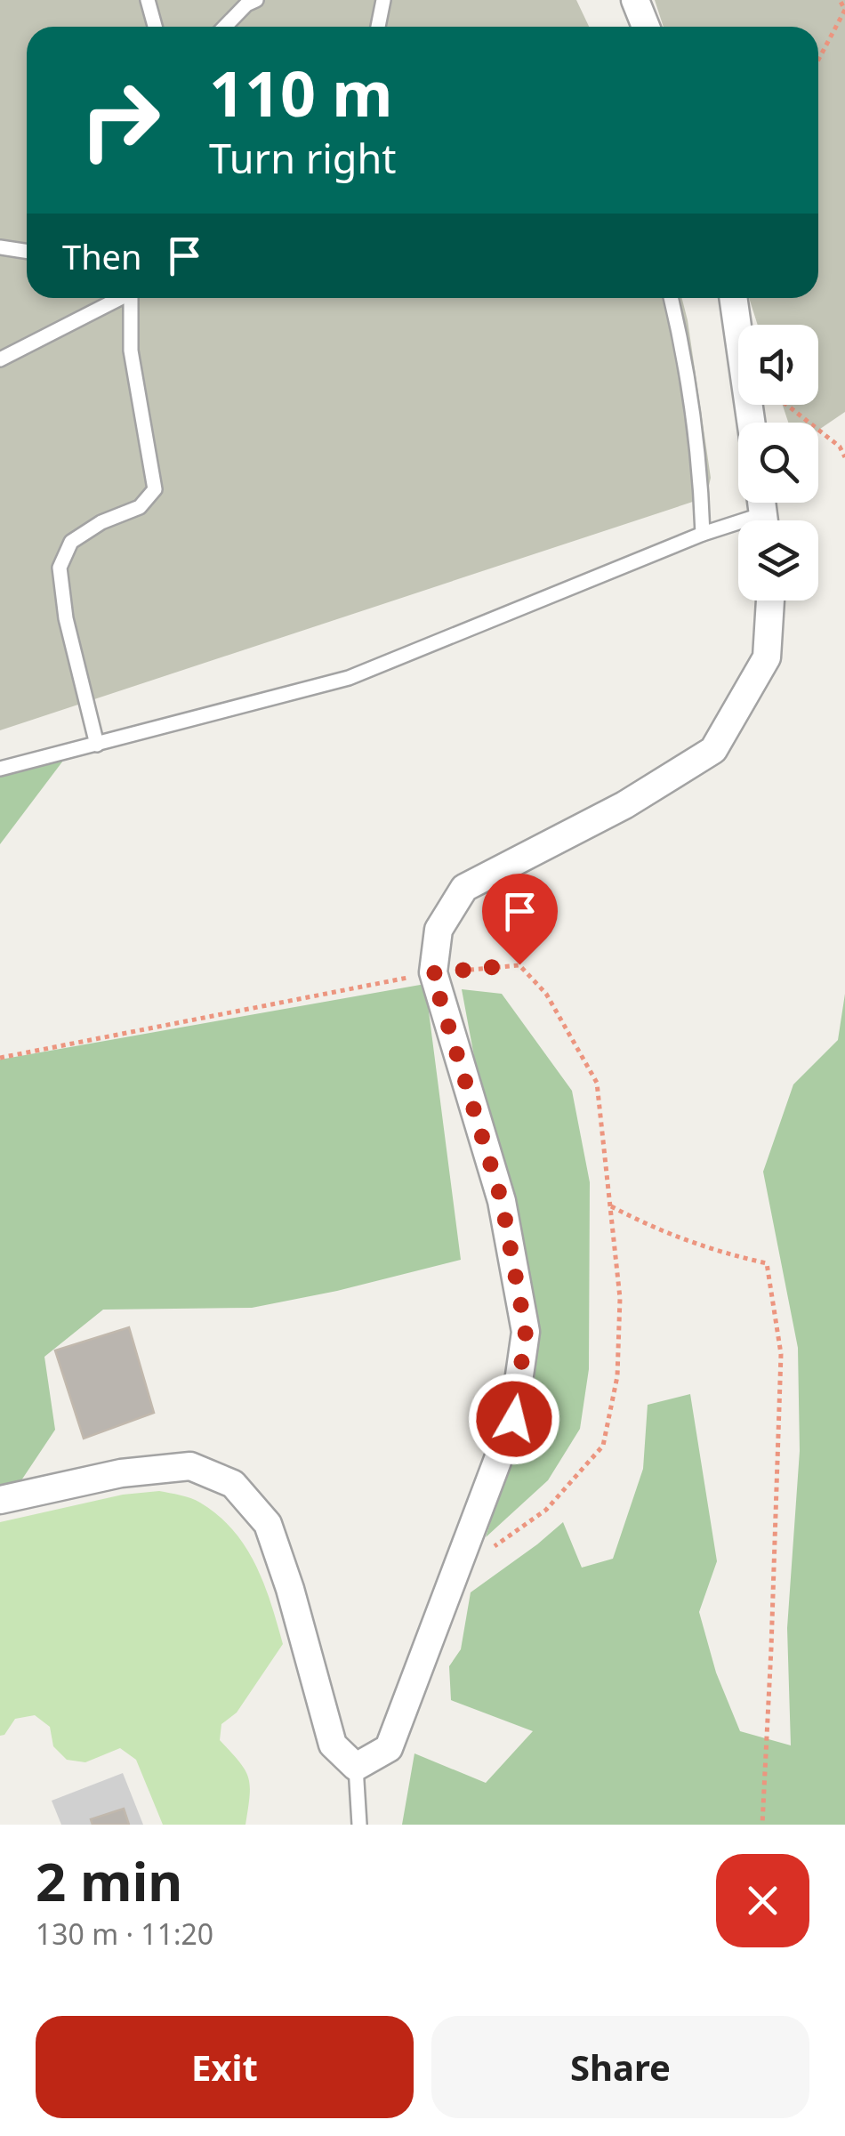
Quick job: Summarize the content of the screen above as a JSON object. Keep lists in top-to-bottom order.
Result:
{
  "page": {
    "turn": ["110 m", "Turn right"],
    "then": "Then",
    "heading": ["2 min", "130 m · 11:20"],
    "buttons": ["Exit", "Share"]
  }
}
